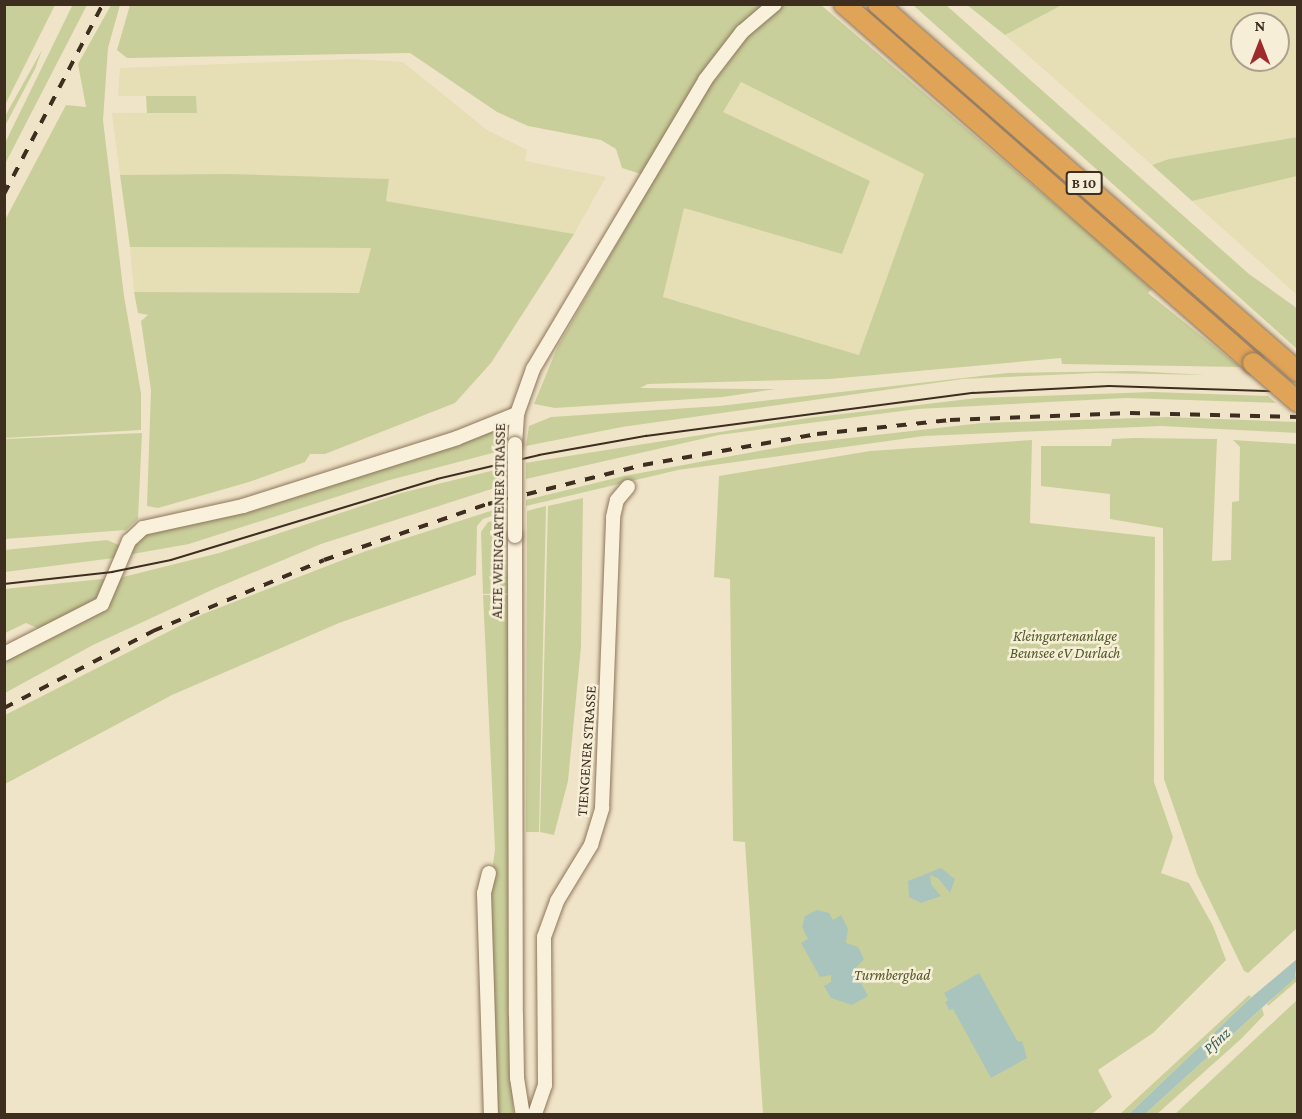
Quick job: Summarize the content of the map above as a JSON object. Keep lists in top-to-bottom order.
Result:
{
  "streets": {
    "highway": ["B 10"],
    "street": ["ALTE WEINGARTENER STRASSE", "TIENGENER STRASSE"]
  },
  "water": ["Pfinz"],
  "parks": ["Kleingartenanlage Beunsee eV Durlach", "Turmbergbad"],
  "north": "top"
}
